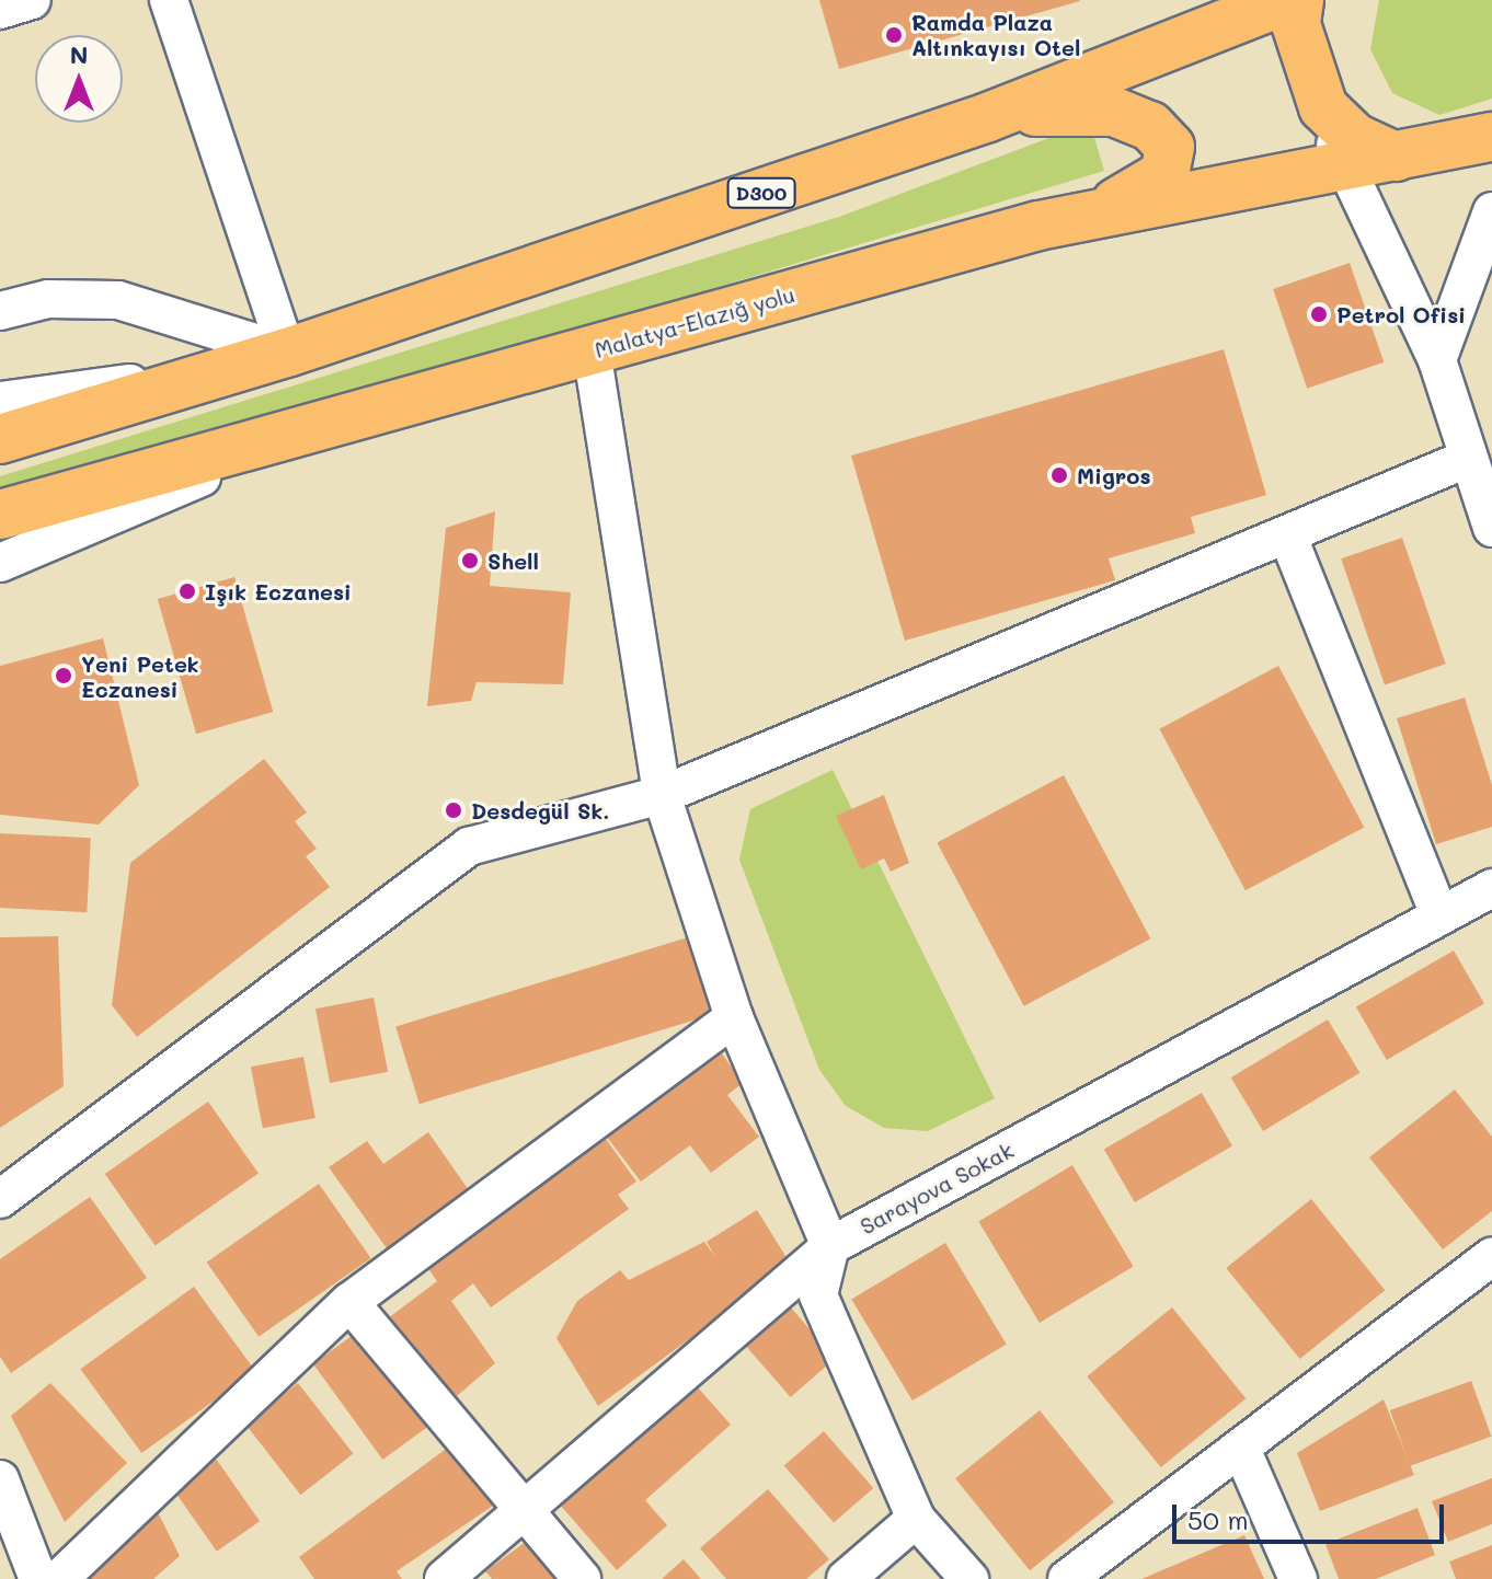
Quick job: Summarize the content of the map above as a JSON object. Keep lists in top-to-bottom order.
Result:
{
  "streets": {
    "highway": ["D300", "Malatya-Elazığ yolu"],
    "street": ["Sarayova Sokak"]
  },
  "places": [
    "Ramda Plaza Altınkayısı Otel",
    "Petrol Ofisi",
    "Migros",
    "Shell",
    "Işık Eczanesi",
    "Yeni Petek Eczanesi",
    "Desdegül Sk."
  ],
  "scale_bar": "50 m",
  "north": "top"
}
